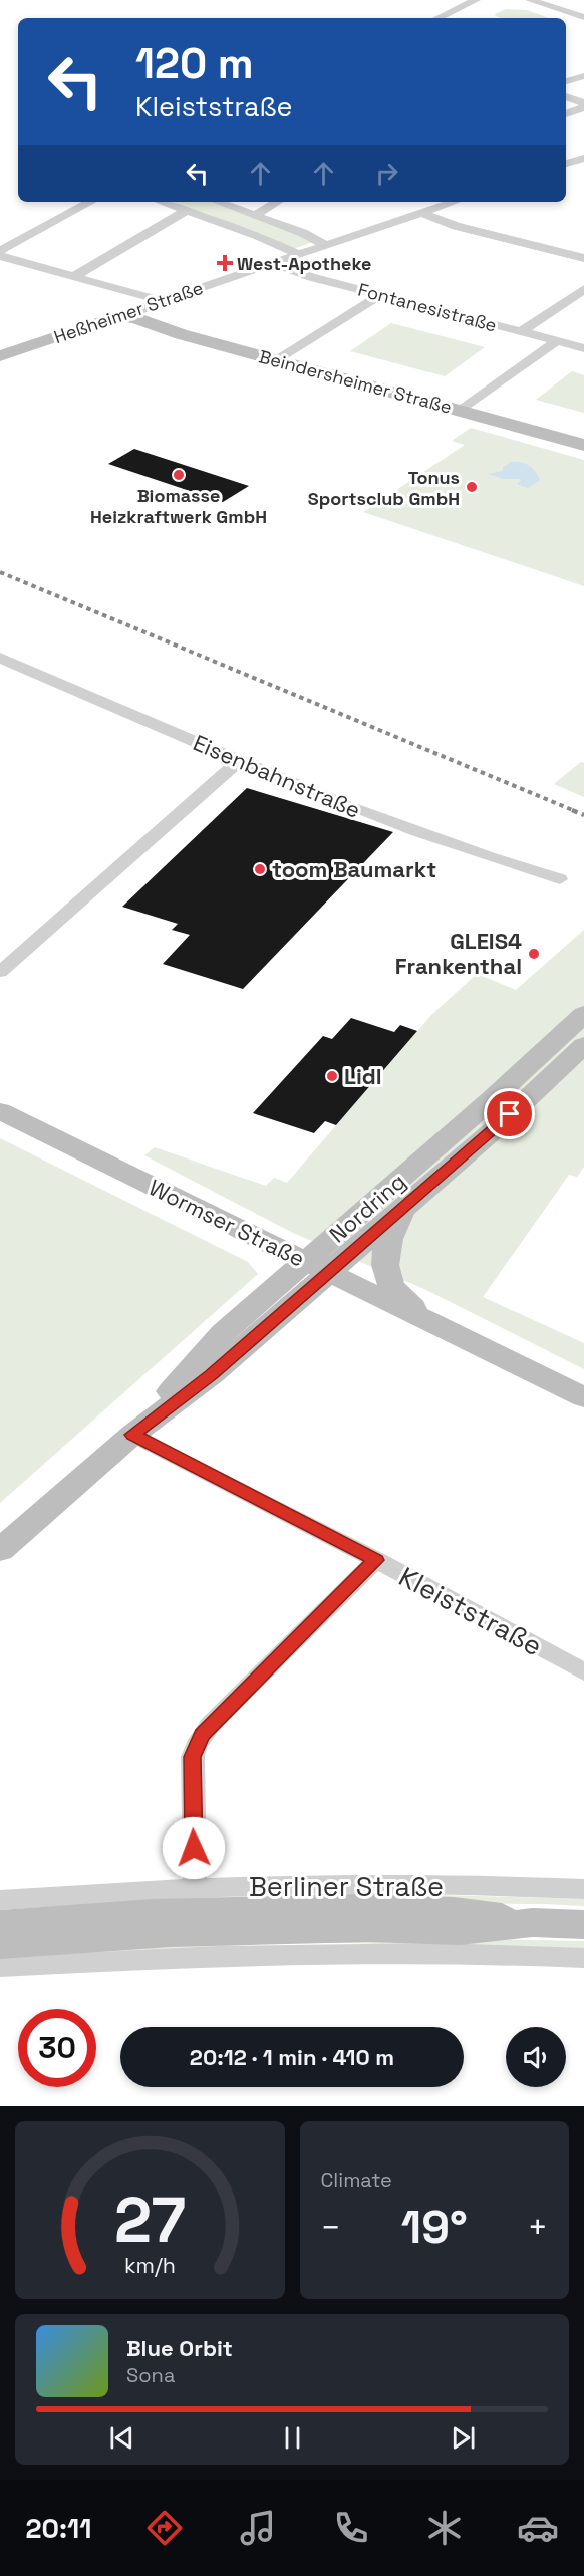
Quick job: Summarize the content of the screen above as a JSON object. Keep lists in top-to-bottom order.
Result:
{
  "streets": {
    "main road": [
      "Heßheimer Straße",
      "Beindersheimer Straße",
      "Nordring",
      "Wormser Straße",
      "Berliner Straße"
    ],
    "street": ["Fontanesistraße", "Eisenbahnstraße", "Kleiststraße"]
  },
  "crossings": [
    ["Fontanesistraße", "Heßheimer Straße"],
    ["Heßheimer Straße", "Beindersheimer Straße"],
    ["Nordring", "Wormser Straße"],
    ["Nordring", "Kleiststraße"]
  ],
  "places": {
    "health": ["West-Apotheke"],
    "other": [
      "Biomasse Heizkraftwerk GmbH",
      "Tonus Sportsclub GmbH",
      "toom Baumarkt",
      "GLEIS4 Frankenthal",
      "Lidl"
    ]
  },
  "page": {
    "turn": ["120 m", "Kleiststraße"],
    "limit": "30",
    "trip": "20:12 · 1 min · 410 m",
    "tile": "Climate",
    "heat": ["−", "19°", "+"],
    "song": ["Blue Orbit", "Sona"],
    "tabs": "20:11",
    "gauge": ["27", "km/h"]
  }
}
